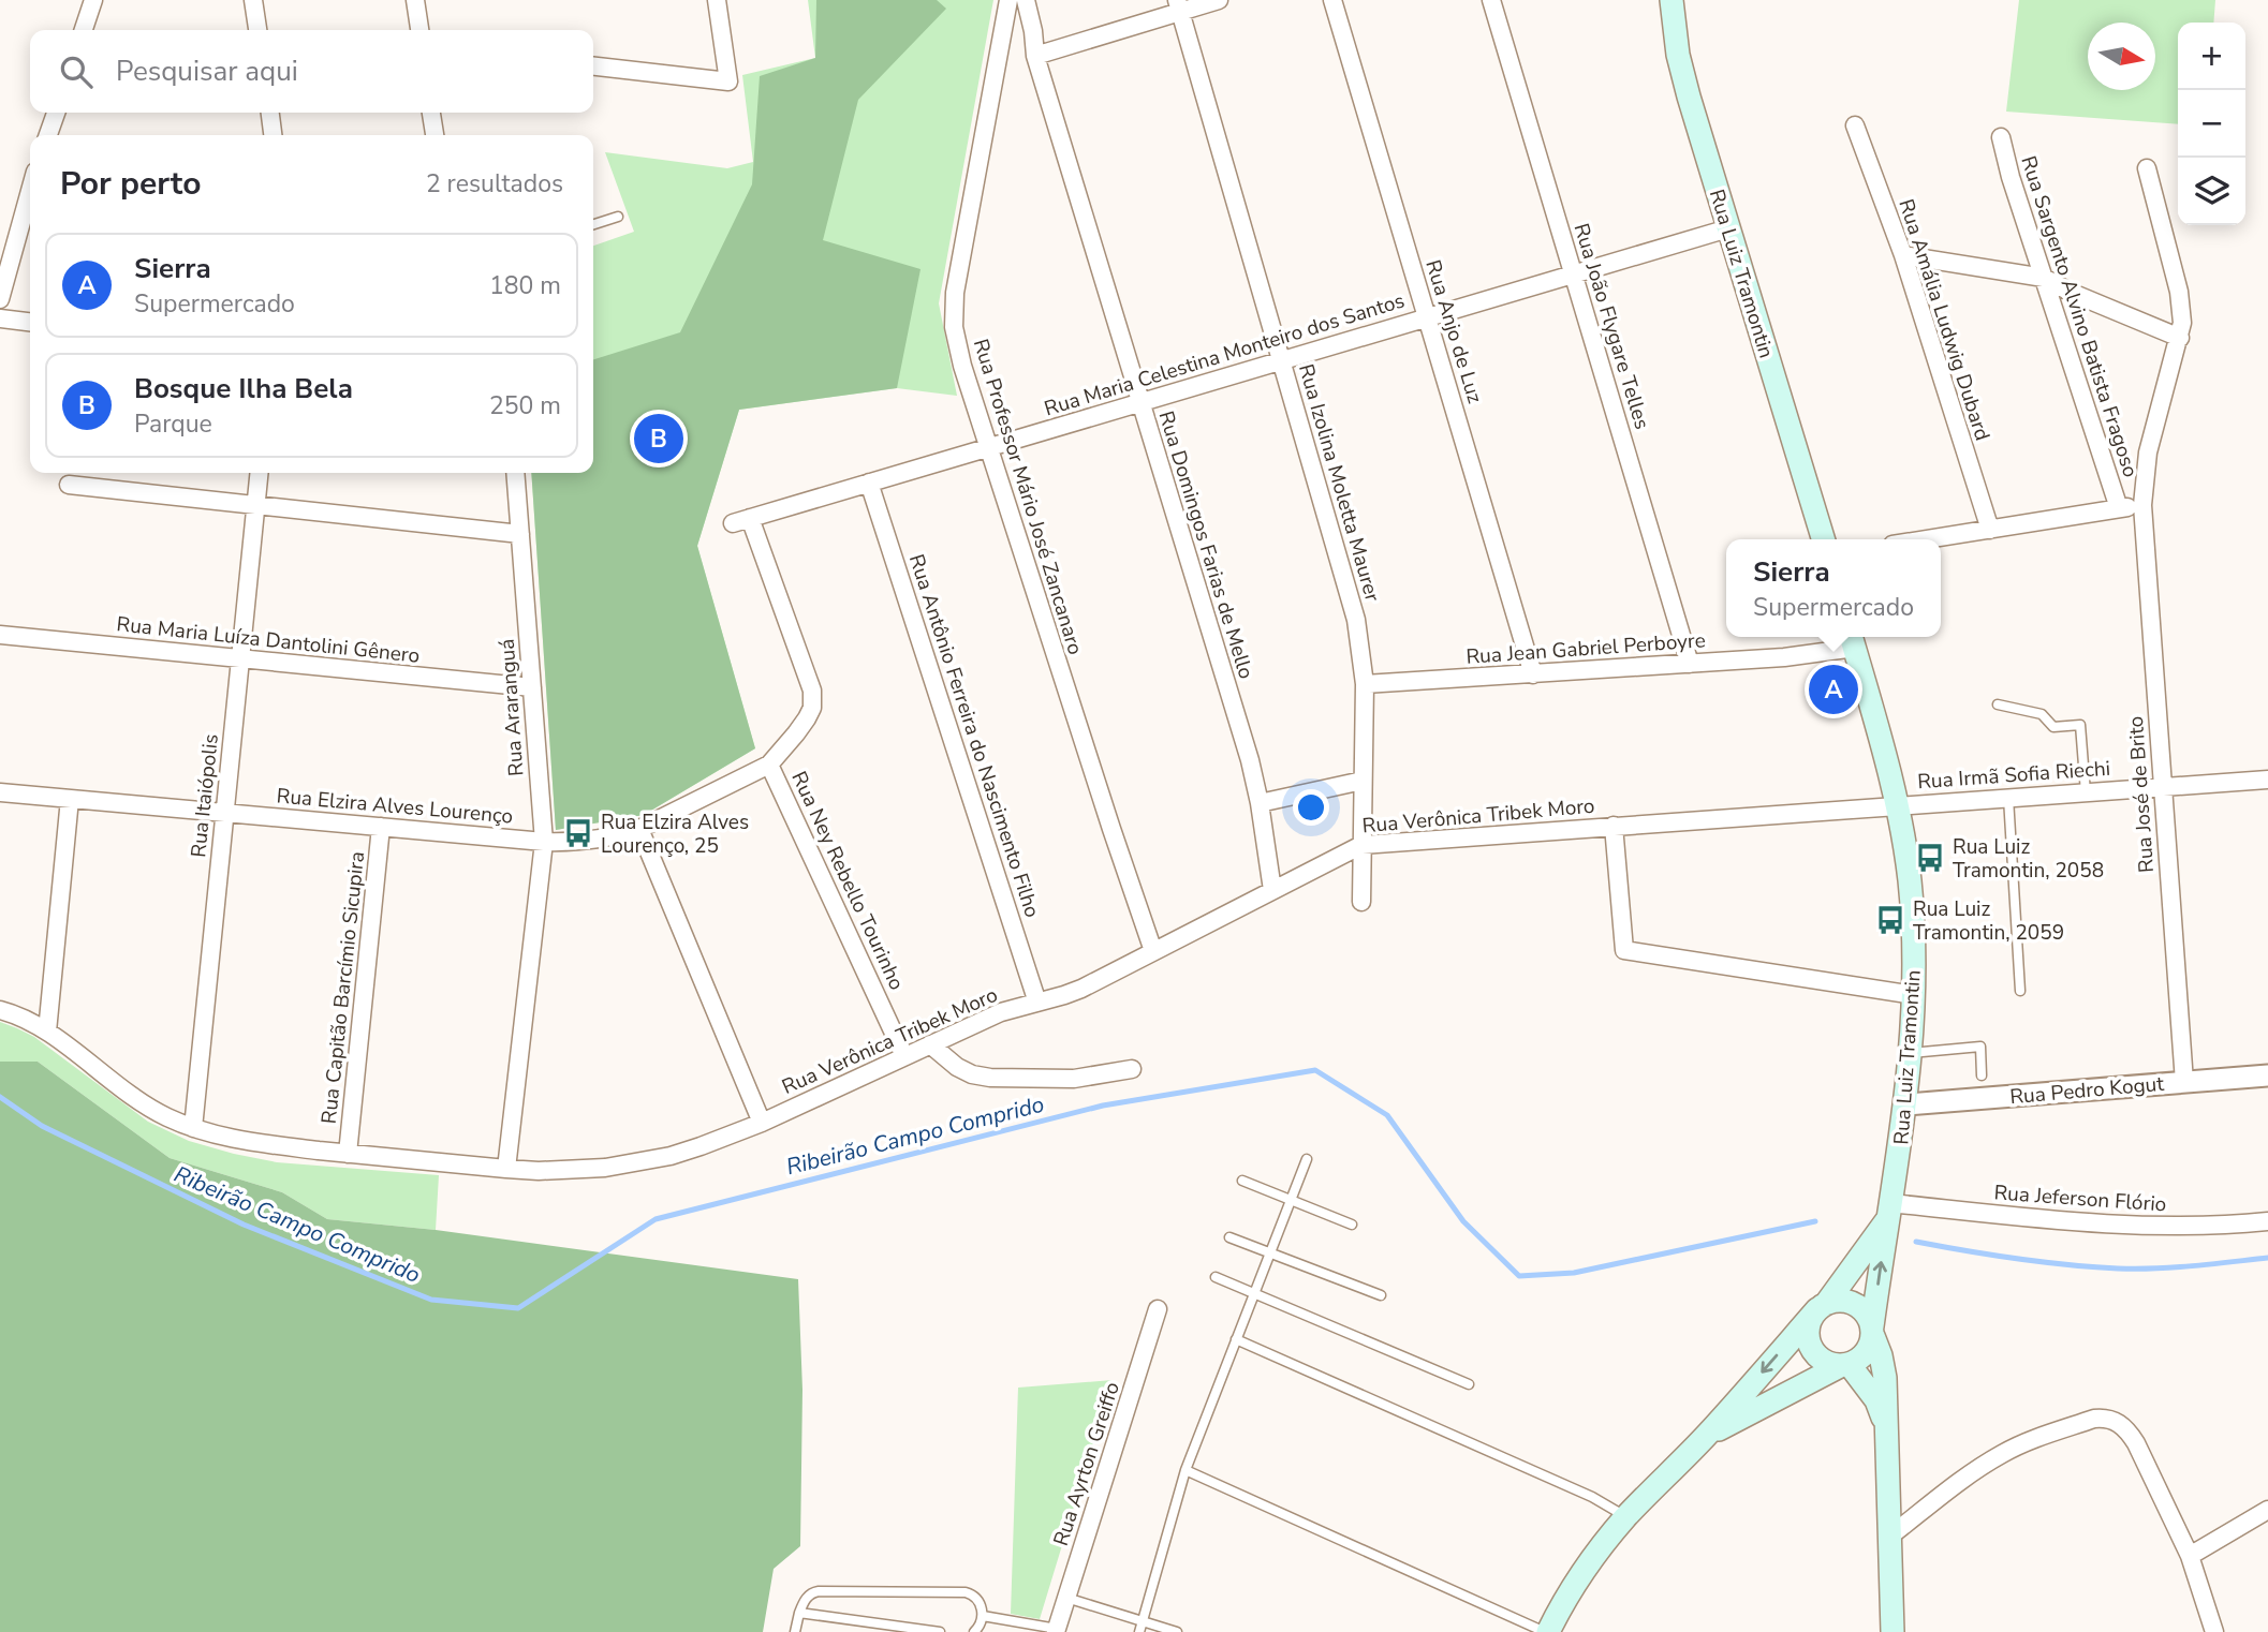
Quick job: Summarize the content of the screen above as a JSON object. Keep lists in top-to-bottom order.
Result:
{
  "streets": {
    "main road": ["Rua Luiz Tramontin"],
    "street": [
      "Rua Sargento Alvino Batista Fragoso",
      "Rua Amália Ludwig Dubard",
      "Rua João Flygare Telles",
      "Rua Anjo de Luz",
      "Rua Maria Celestina Monteiro dos Santos",
      "Rua Izolina Moletta Maurer",
      "Rua Professor Mário José Zancanaro",
      "Rua Domingos Farias de Mello",
      "Rua Maria Luíza Dantolini Gênero",
      "Rua Jean Gabriel Perboyre",
      "Rua Araranguá",
      "Rua Antônio Ferreira do Nascimento Filho",
      "Rua Irmã Sofia Riechi",
      "Rua José de Brito",
      "Rua Itaiópolis",
      "Rua Elzira Alves Lourenço",
      "Rua Verônica Tribek Moro",
      "Rua Ney Rebello Tourinho",
      "Rua Capitão Barcímio Sicupira",
      "Rua Pedro Kogut",
      "Rua Jeferson Flório",
      "Rua Ayrton Greiffo"
    ]
  },
  "crossings": [
    ["Rua Luiz Tramontin", "Rua Maria Celestina Monteiro dos Santos"],
    ["Rua Luiz Tramontin", "Rua Jean Gabriel Perboyre"],
    ["Rua Luiz Tramontin", "Rua Irmã Sofia Riechi"],
    ["Rua Luiz Tramontin", "Rua Verônica Tribek Moro"],
    ["Rua Luiz Tramontin", "Rua Pedro Kogut"],
    ["Rua Luiz Tramontin", "Rua Jeferson Flório"],
    ["Rua João Flygare Telles", "Rua Maria Celestina Monteiro dos Santos"],
    ["Rua João Flygare Telles", "Rua Jean Gabriel Perboyre"],
    ["Rua Anjo de Luz", "Rua Maria Celestina Monteiro dos Santos"],
    ["Rua Anjo de Luz", "Rua Jean Gabriel Perboyre"],
    ["Rua Maria Celestina Monteiro dos Santos", "Rua Izolina Moletta Maurer"],
    ["Rua Maria Celestina Monteiro dos Santos", "Rua Professor Mário José Zancanaro"],
    ["Rua Maria Celestina Monteiro dos Santos", "Rua Domingos Farias de Mello"],
    ["Rua Maria Celestina Monteiro dos Santos", "Rua Antônio Ferreira do Nascimento Filho"],
    ["Rua Maria Celestina Monteiro dos Santos", "Rua Elzira Alves Lourenço"],
    ["Rua Maria Celestina Monteiro dos Santos", "Rua Ney Rebello Tourinho"],
    ["Rua Izolina Moletta Maurer", "Rua Jean Gabriel Perboyre"],
    ["Rua Izolina Moletta Maurer", "Rua Verônica Tribek Moro"],
    ["Rua Professor Mário José Zancanaro", "Rua Verônica Tribek Moro"],
    ["Rua Domingos Farias de Mello", "Rua Verônica Tribek Moro"],
    ["Rua Maria Luíza Dantolini Gênero", "Rua Araranguá"],
    ["Rua Maria Luíza Dantolini Gênero", "Rua Itaiópolis"],
    ["Rua Araranguá", "Rua Elzira Alves Lourenço"],
    ["Rua Araranguá", "Rua Verônica Tribek Moro"],
    ["Rua Antônio Ferreira do Nascimento Filho", "Rua Verônica Tribek Moro"],
    ["Rua Irmã Sofia Riechi", "Rua José de Brito"],
    ["Rua Irmã Sofia Riechi", "Rua Verônica Tribek Moro"],
    ["Rua José de Brito", "Rua Pedro Kogut"],
    ["Rua Itaiópolis", "Rua Elzira Alves Lourenço"],
    ["Rua Itaiópolis", "Rua Verônica Tribek Moro"],
    ["Rua Elzira Alves Lourenço", "Rua Ney Rebello Tourinho"],
    ["Rua Elzira Alves Lourenço", "Rua Capitão Barcímio Sicupira"],
    ["Rua Verônica Tribek Moro", "Rua Ney Rebello Tourinho"],
    ["Rua Verônica Tribek Moro", "Rua Capitão Barcímio Sicupira"]
  ],
  "water": ["Ribeirão Campo Comprido"],
  "places": {
    "bus stop": ["Rua Elzira Alves Lourenço, 25", "Rua Luiz Tramontin, 2058", "Rua Luiz Tramontin, 2059"]
  },
  "north": "right",
  "page": {
    "map_buttons": ["+", "−"],
    "search": "Pesquisar aqui",
    "heading": ["Por perto", "2 resultados"],
    "list": [
      {
        "mark": "A",
        "name": "Sierra",
        "note": "Supermercado",
        "value": "180 m"
      },
      {
        "mark": "B",
        "name": "Bosque Ilha Bela",
        "note": "Parque",
        "value": "250 m"
      }
    ],
    "pins": ["B", "A"],
    "popup": ["Sierra", "Supermercado"]
  }
}
